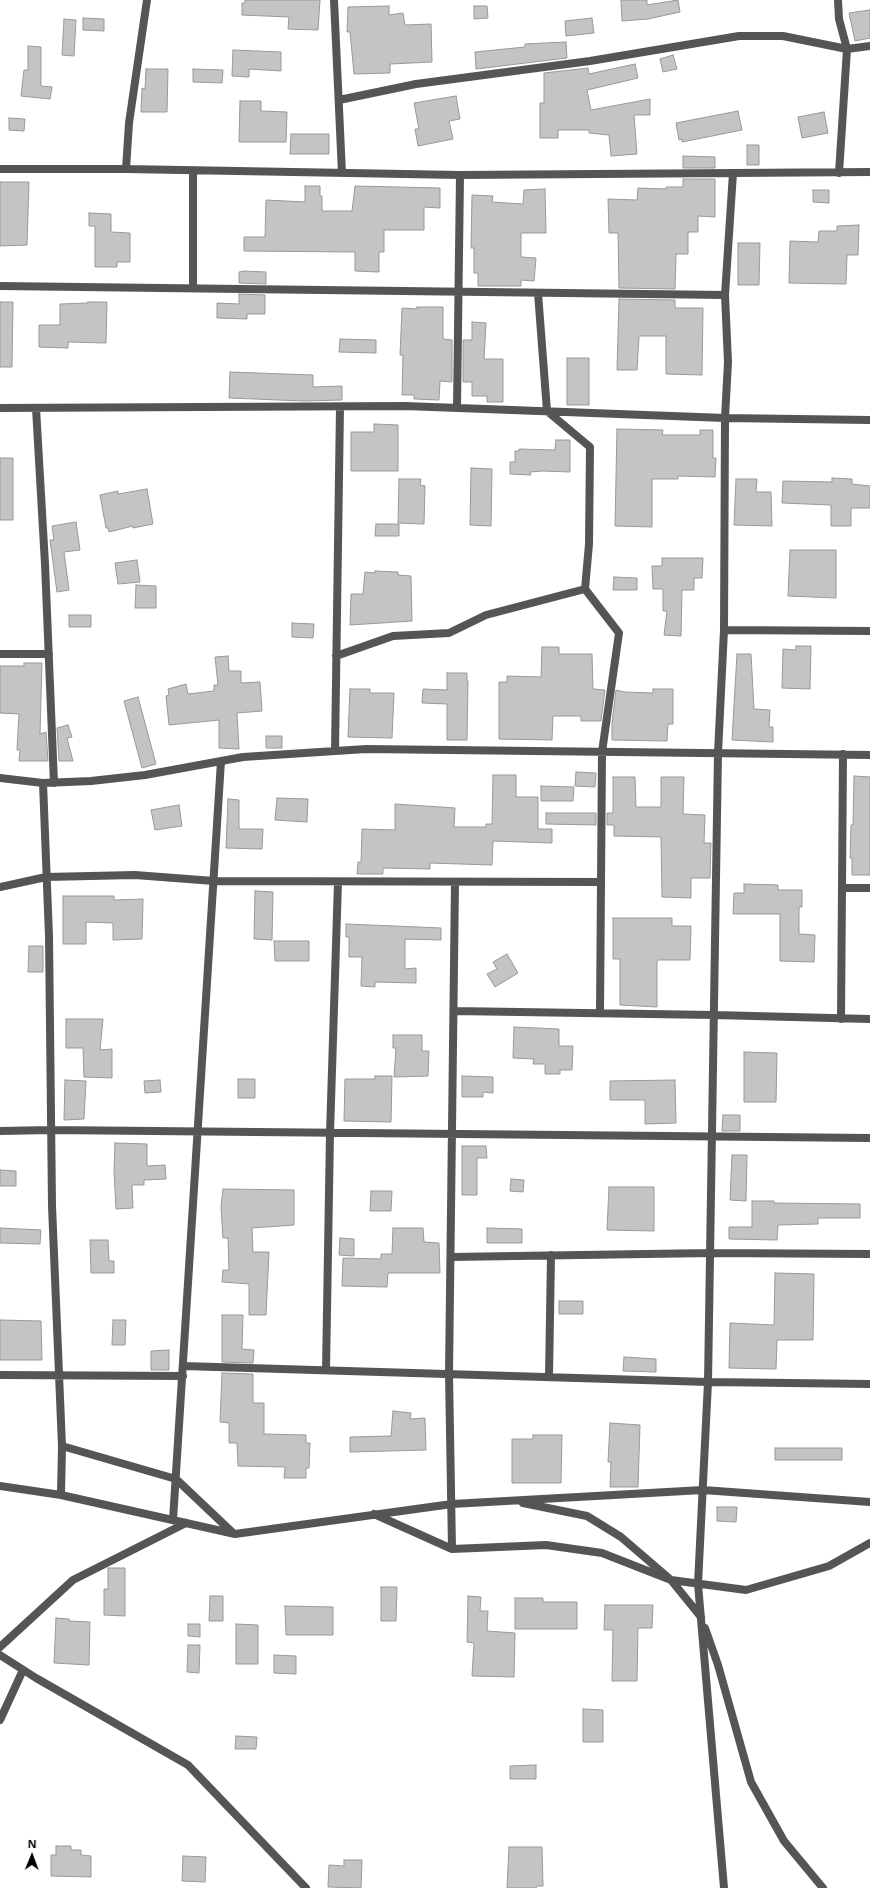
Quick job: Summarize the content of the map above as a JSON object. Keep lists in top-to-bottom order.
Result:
{
  "north": "top"
}
